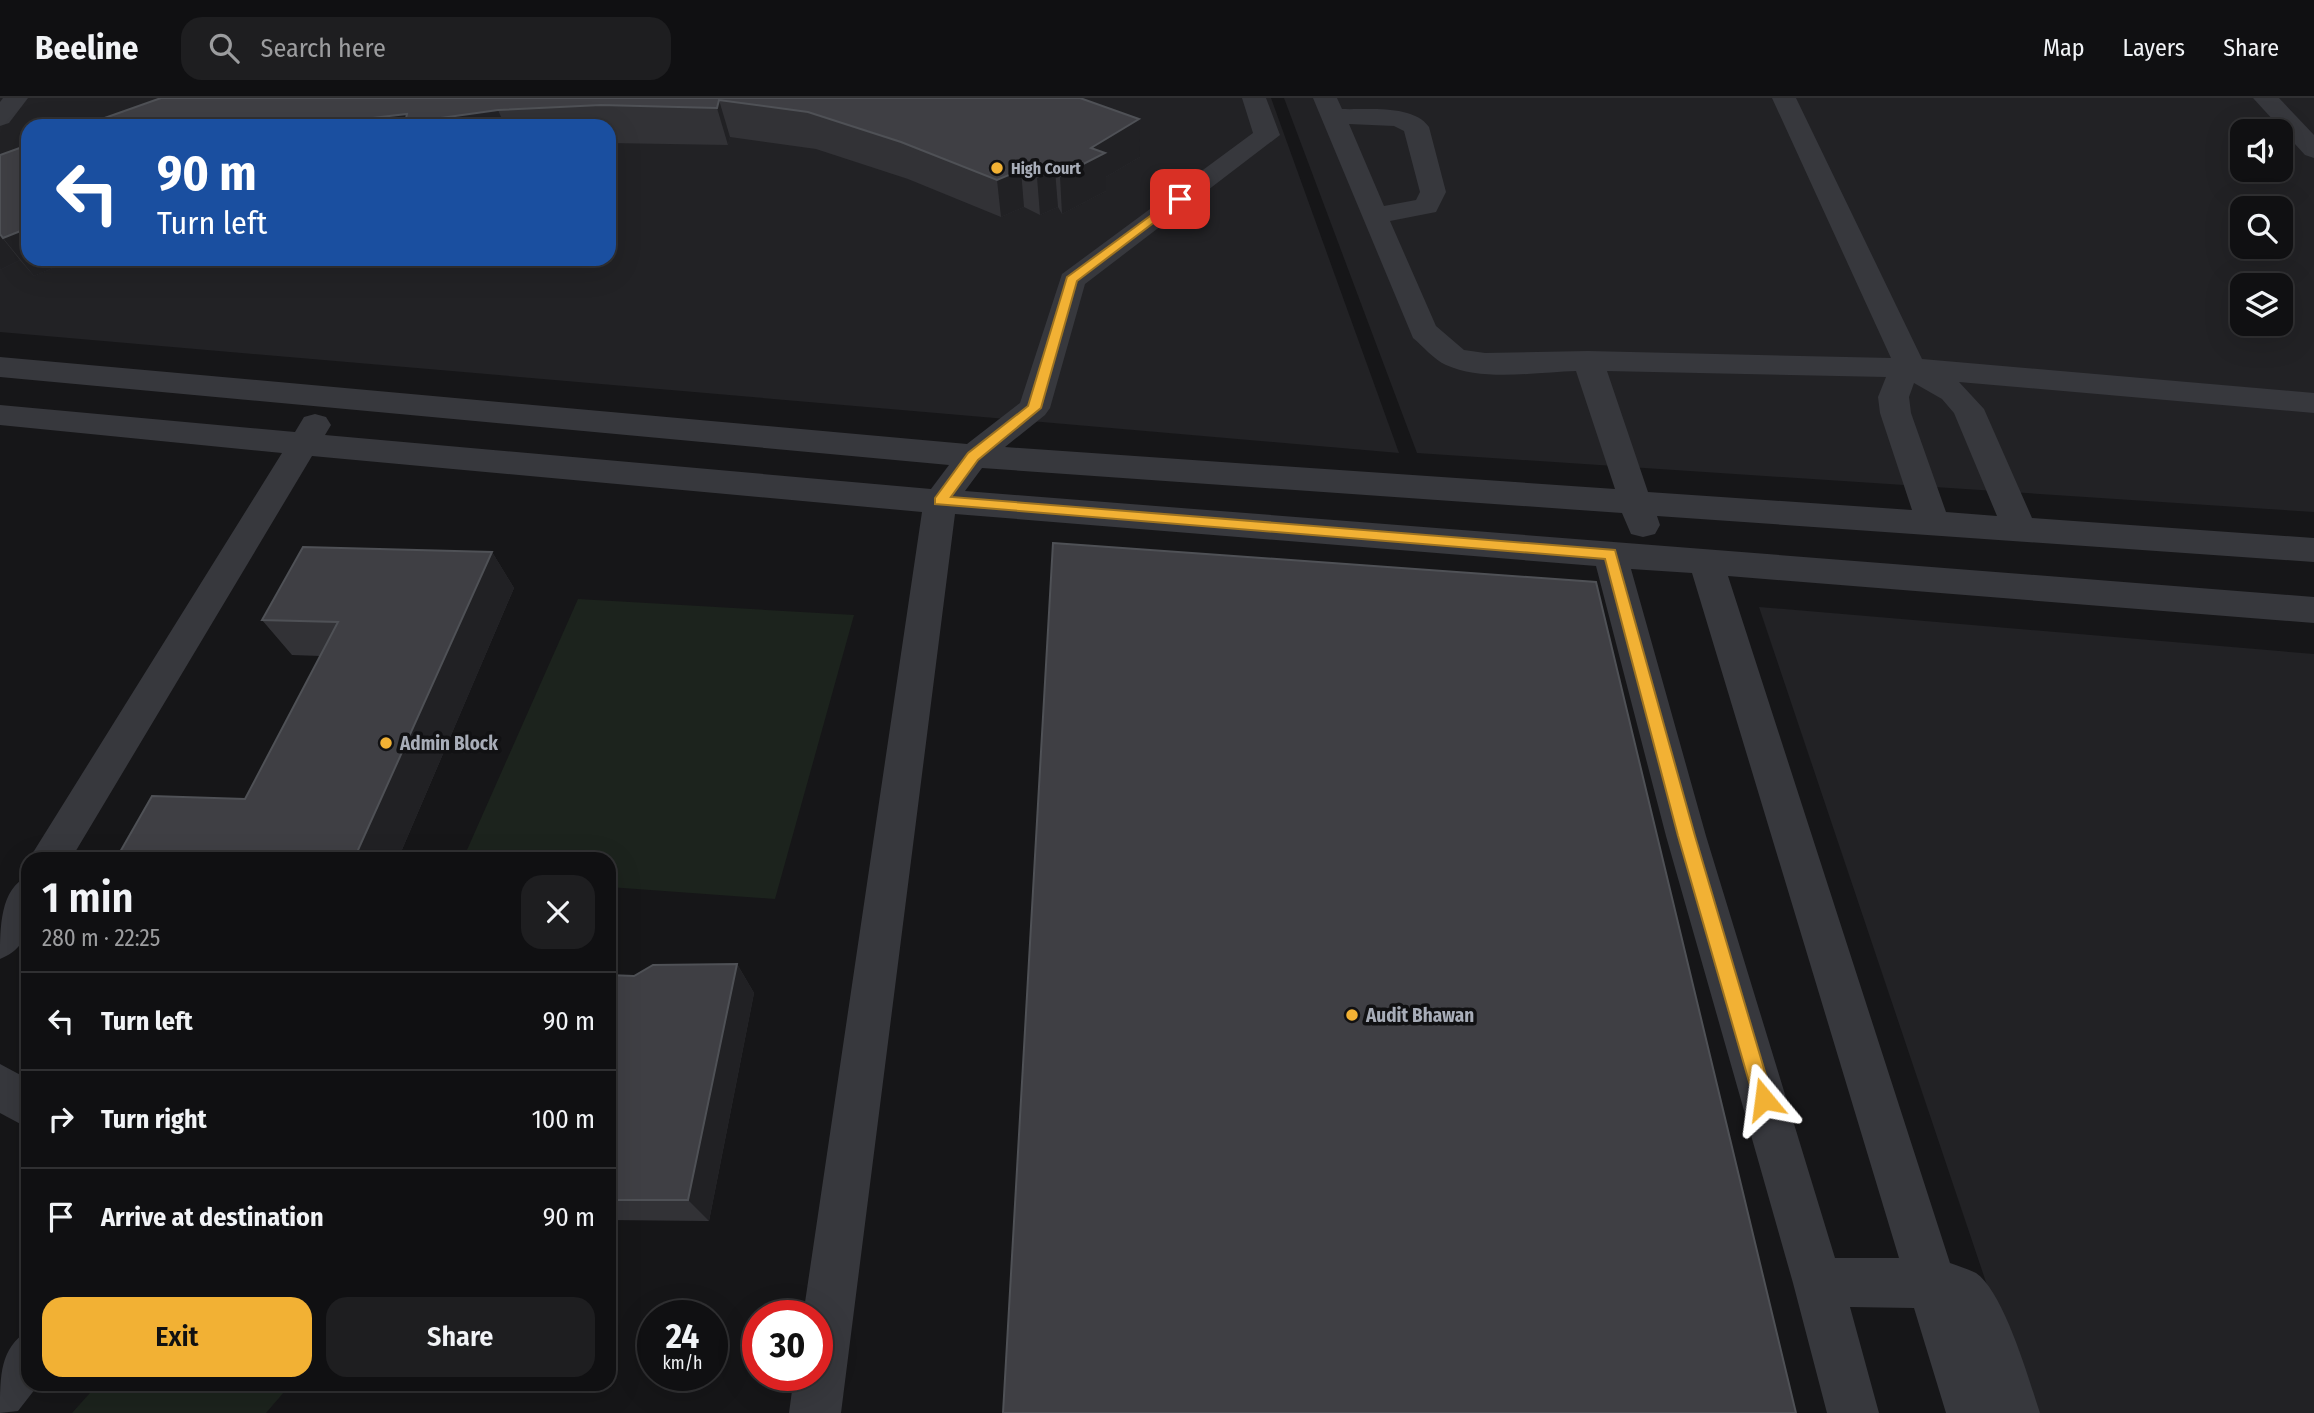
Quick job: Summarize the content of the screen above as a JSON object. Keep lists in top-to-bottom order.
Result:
{
  "places": ["High Court", "Admin Block", "Audit Bhawan"],
  "page": {
    "header": "Beeline",
    "search": "Search here",
    "nav": ["Map", "Layers", "Share"],
    "turn": ["90 m", "Turn left"],
    "heading": ["1 min", "280 m · 22:25"],
    "list": [
      {
        "name": "Turn left",
        "value": "90 m"
      },
      {
        "name": "Turn right",
        "value": "100 m"
      },
      {
        "name": "Arrive at destination",
        "value": "90 m"
      }
    ],
    "buttons": ["Exit", "Share"],
    "speed": "24 km/h",
    "limit": "30"
  }
}
